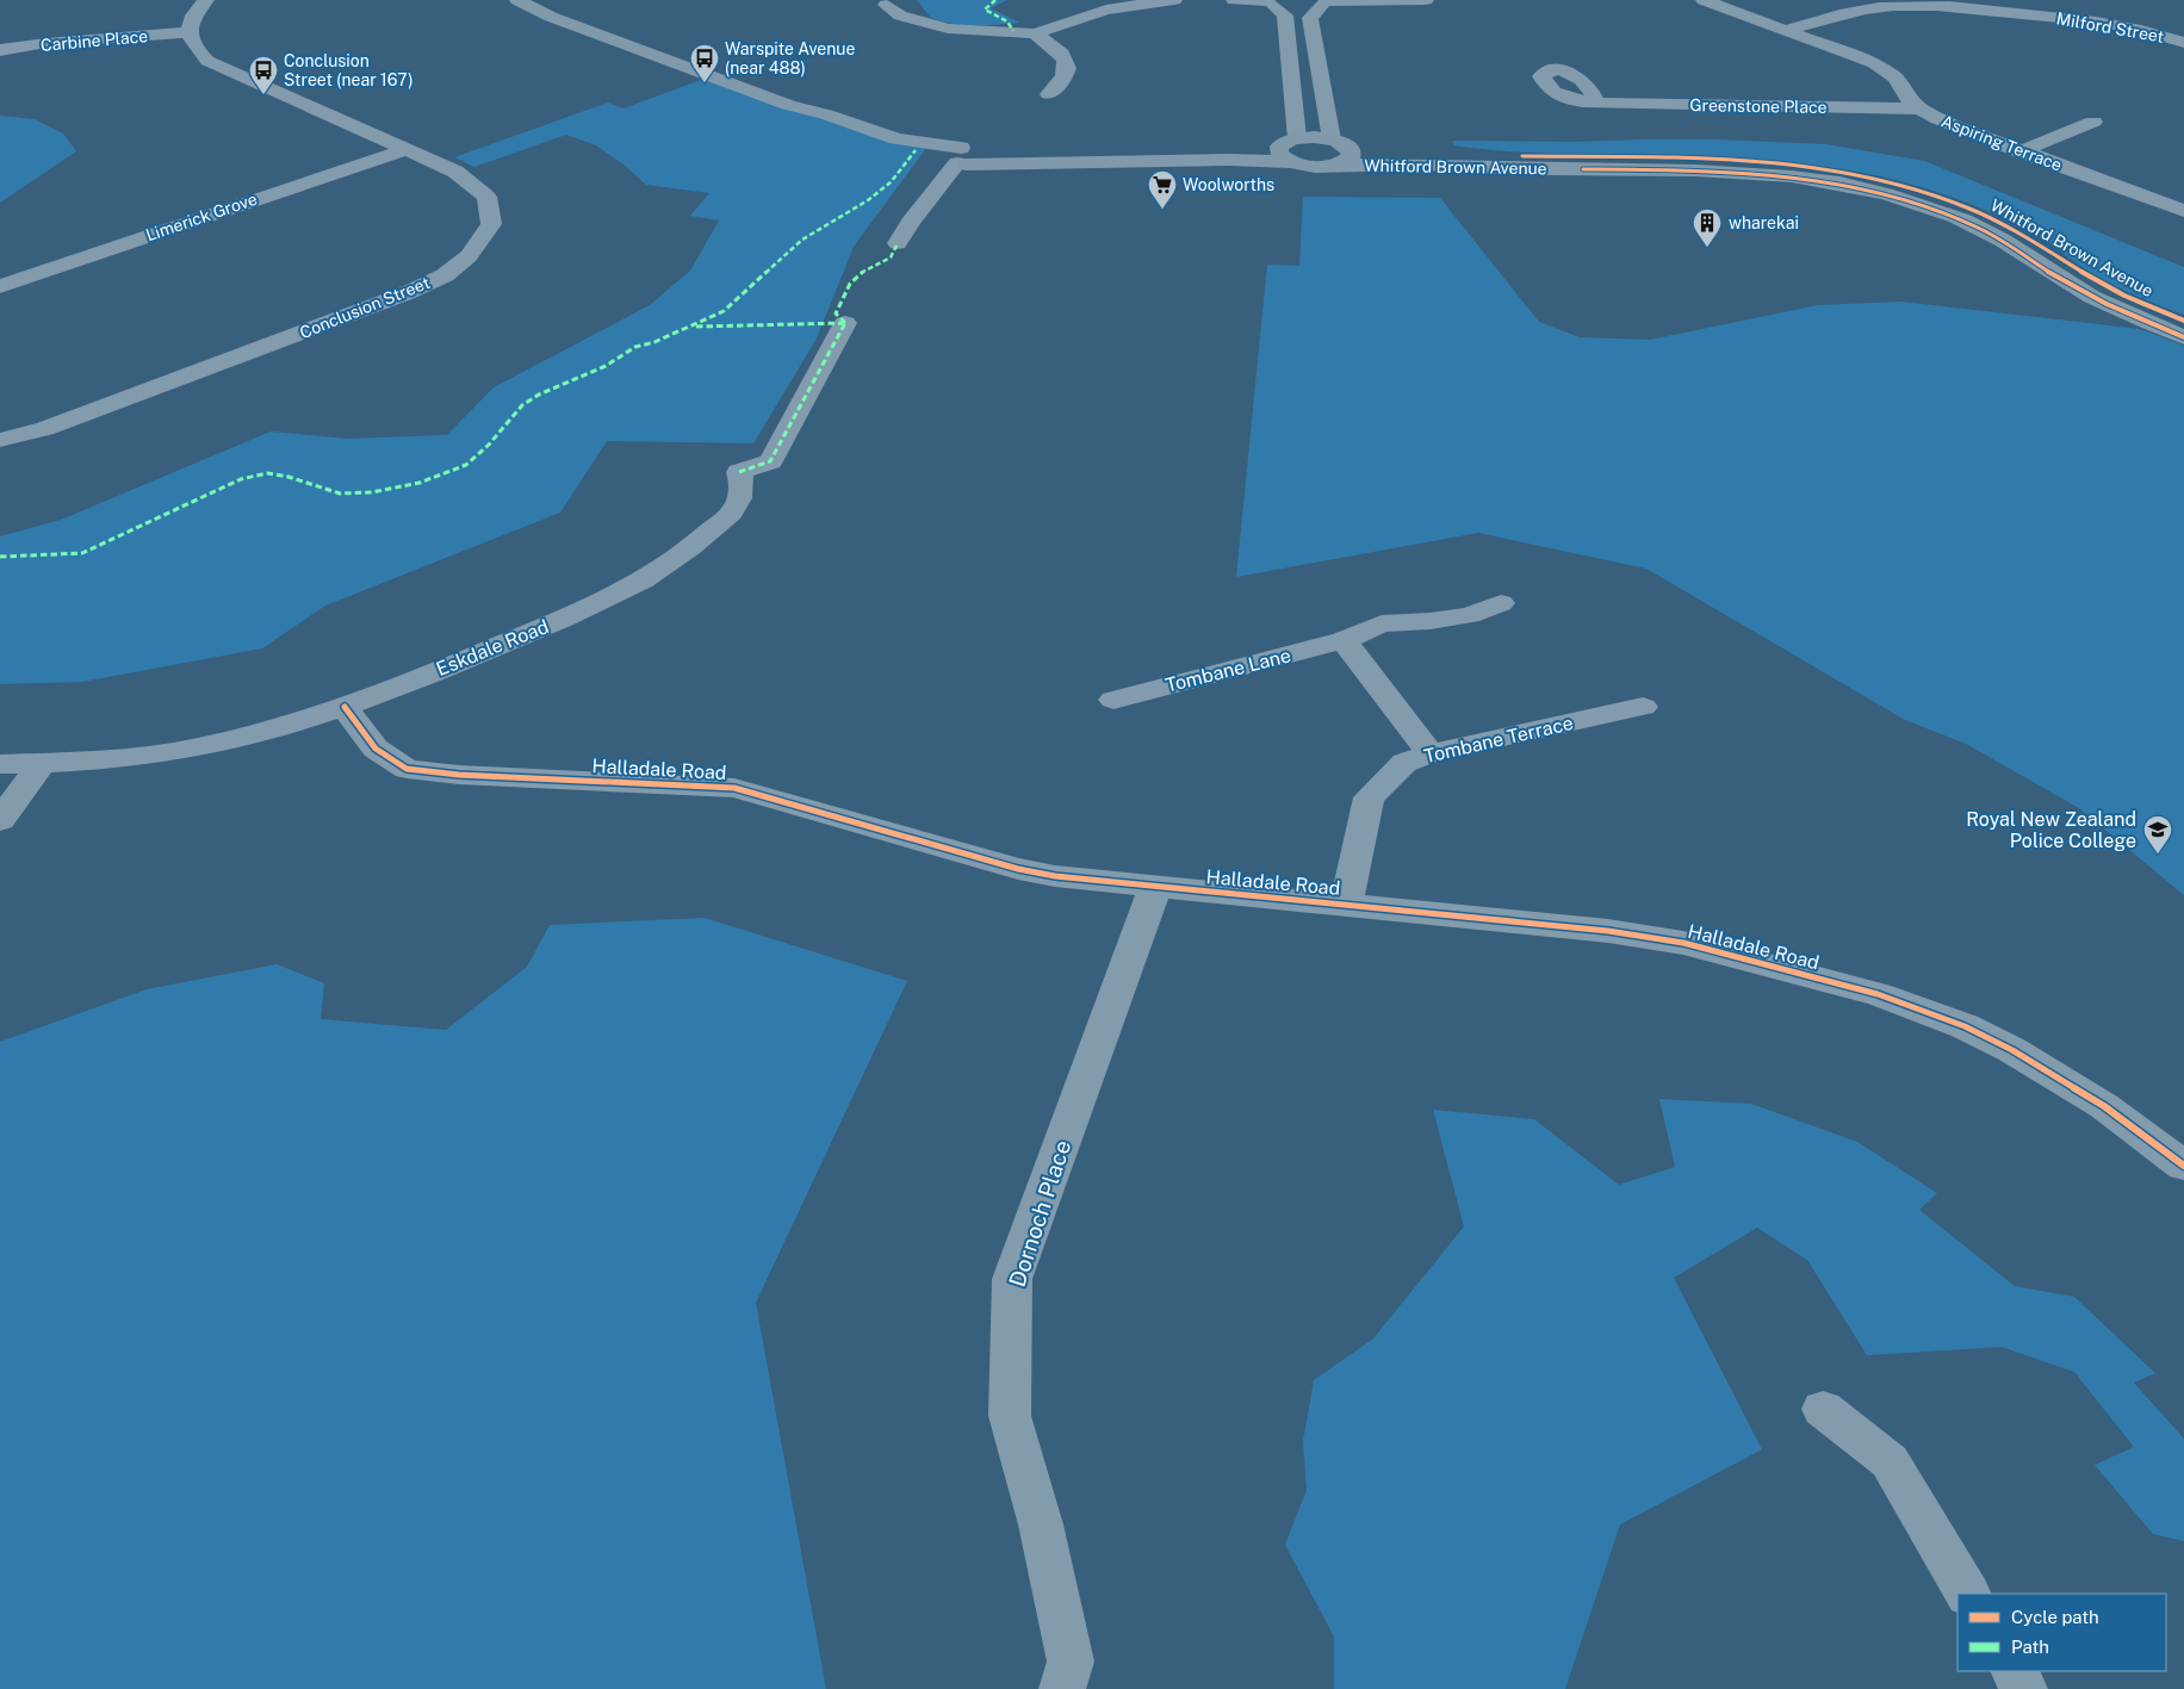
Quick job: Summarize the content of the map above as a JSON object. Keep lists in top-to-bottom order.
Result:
{
  "streets": {
    "main road": ["Whitford Brown Avenue"],
    "street": [
      "Milford Street",
      "Carbine Place",
      "Greenstone Place",
      "Aspiring Terrace",
      "Limerick Grove",
      "Conclusion Street",
      "Eskdale Road",
      "Tombane Lane",
      "Tombane Terrace",
      "Halladale Road",
      "Dornoch Place"
    ]
  },
  "crossings": [
    ["Milford Street", "Aspiring Terrace"],
    ["Carbine Place", "Conclusion Street"],
    ["Greenstone Place", "Aspiring Terrace"],
    ["Limerick Grove", "Conclusion Street"],
    ["Eskdale Road", "Halladale Road"],
    ["Tombane Terrace", "Halladale Road"],
    ["Halladale Road", "Dornoch Place"]
  ],
  "places": {
    "bus stop": ["Warspite Avenue (near 488)", "Conclusion Street (near 167)"],
    "supermarket": ["Woolworths"],
    "building": ["wharekai"],
    "school or university": ["Royal New Zealand Police College"]
  },
  "legend": ["Cycle path", "Path"]
}
